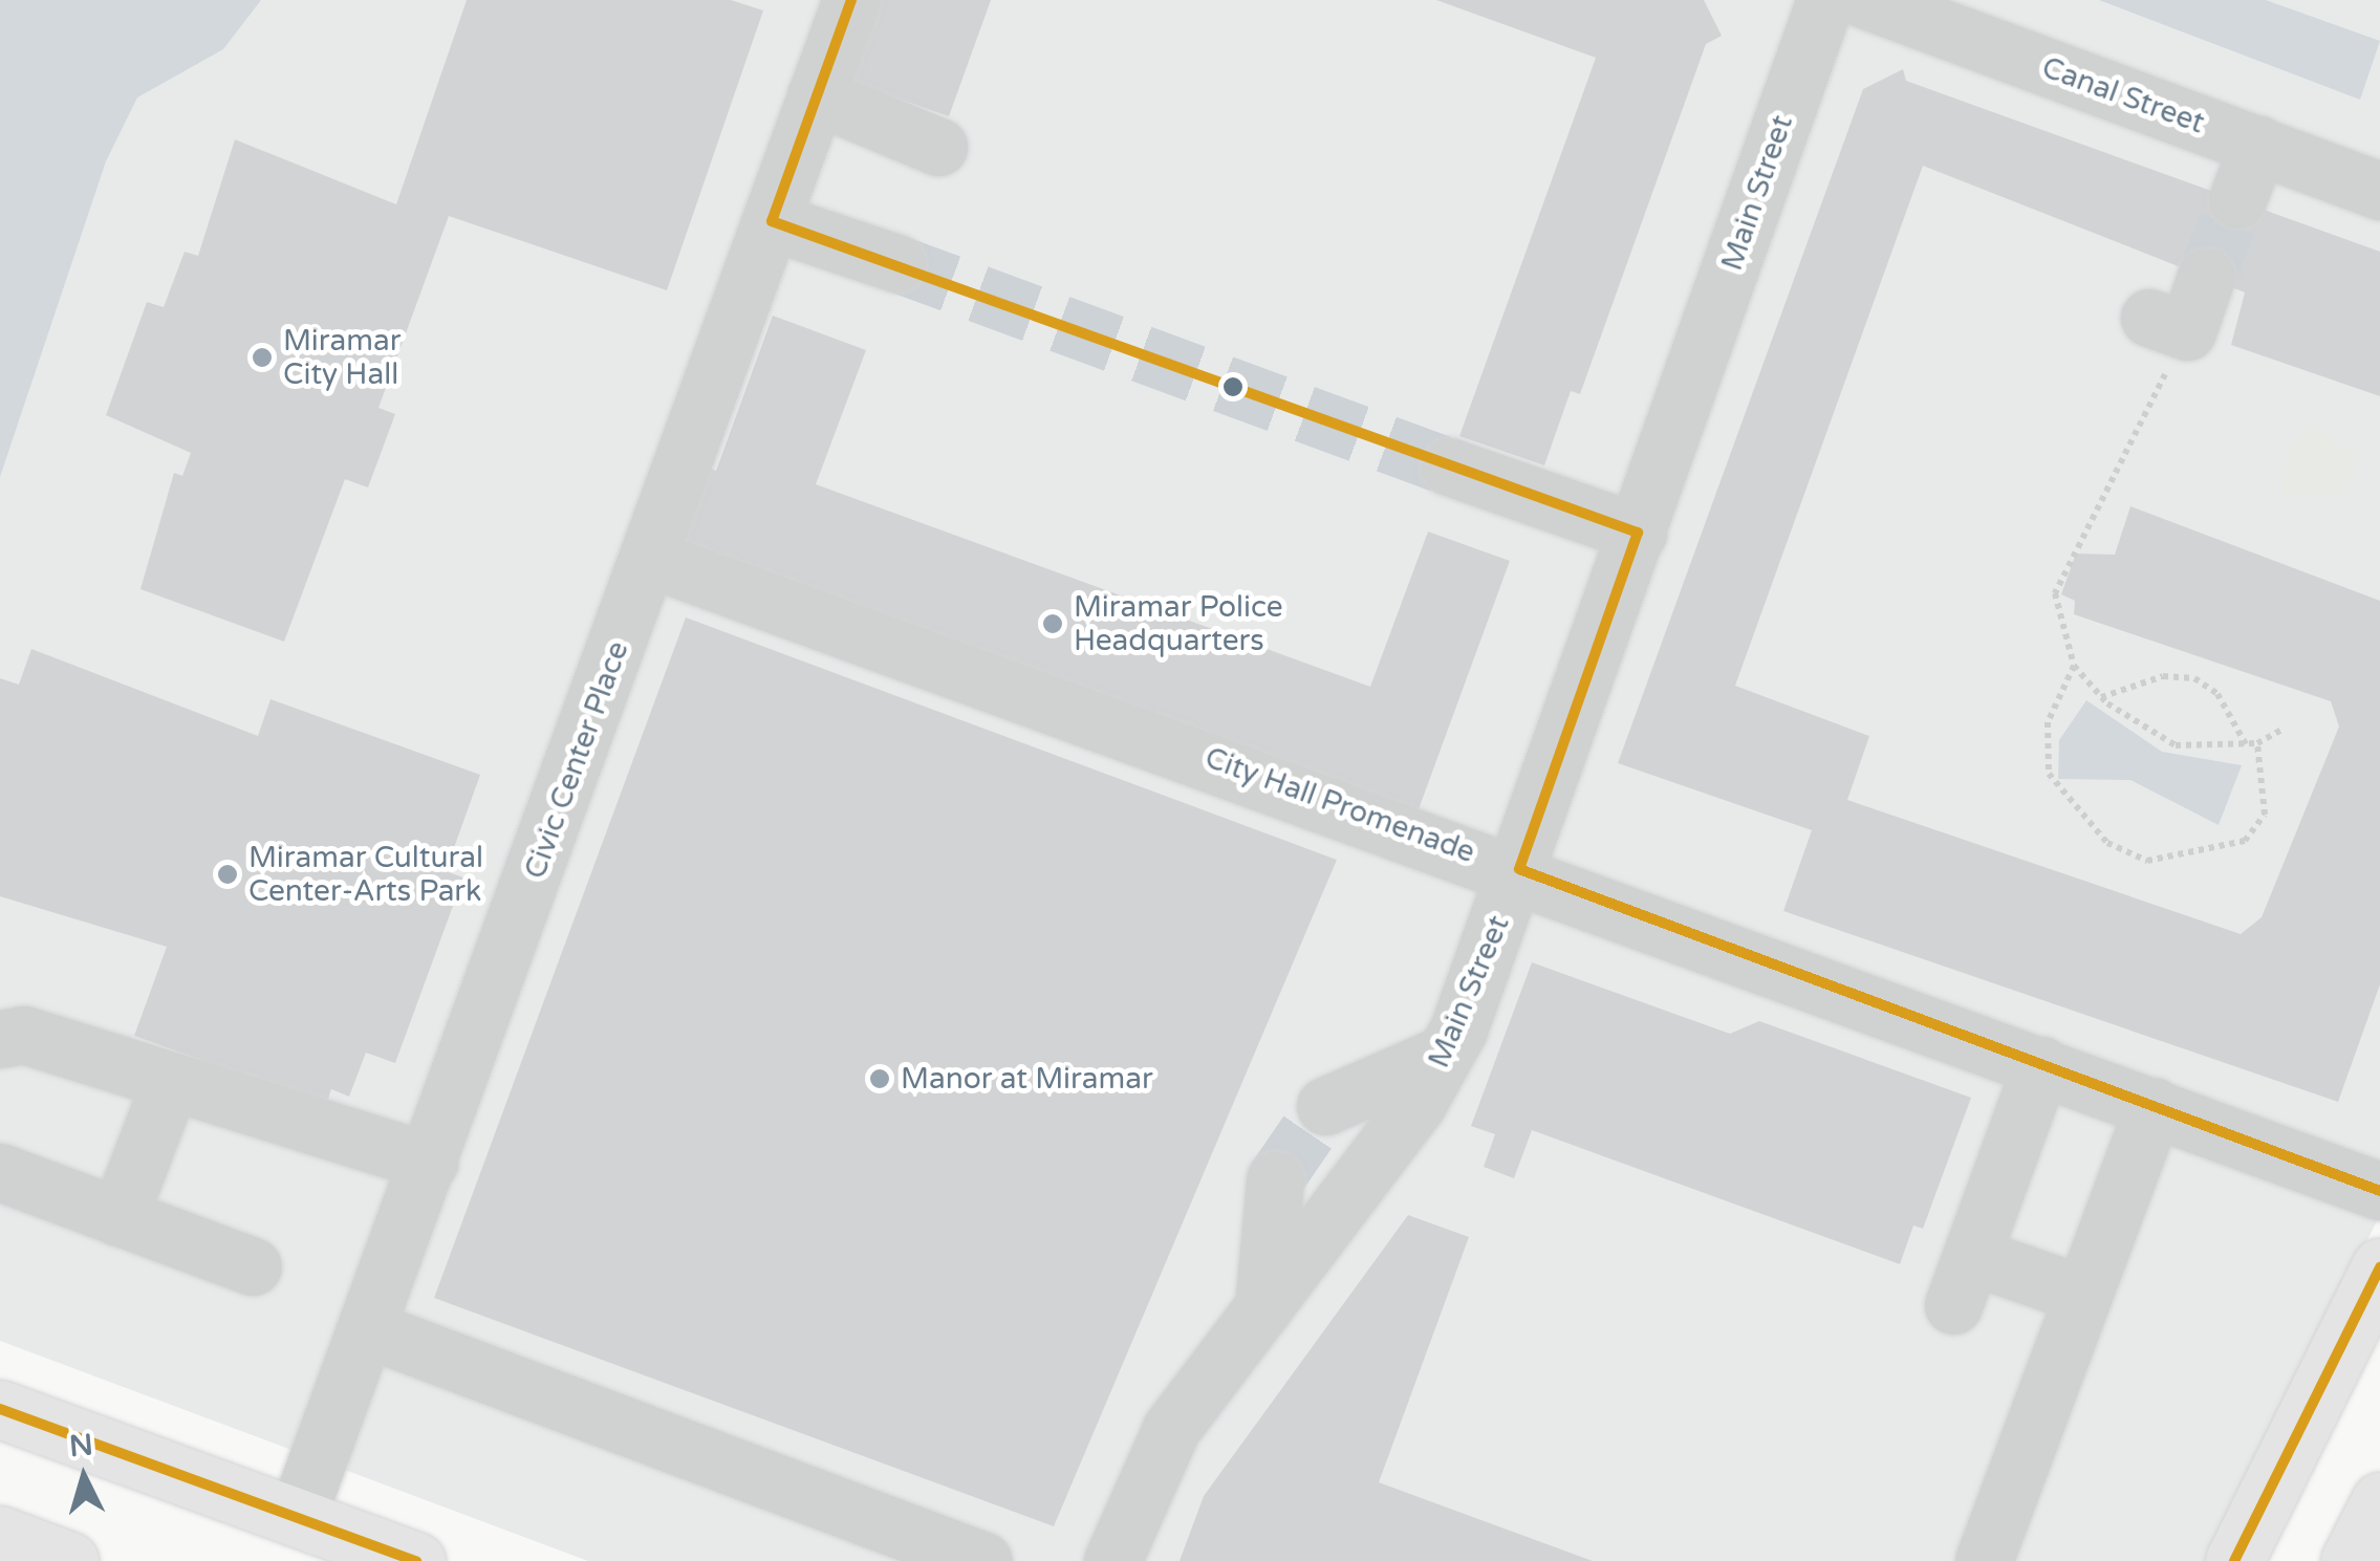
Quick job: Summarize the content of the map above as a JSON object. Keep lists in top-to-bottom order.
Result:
{
  "streets": {
    "street": [
      "Canal Street",
      "Main Street",
      "Civic Center Place",
      "City Hall Promenade"
    ]
  },
  "crossings": [
    ["Main Street", "City Hall Promenade"],
    ["Civic Center Place", "City Hall Promenade"]
  ],
  "places": [
    "Miramar City Hall",
    "Miramar Police Headquarters",
    "Miramar Cultural Center-Arts Park",
    "Manor at Miramar"
  ],
  "north": "top"
}
